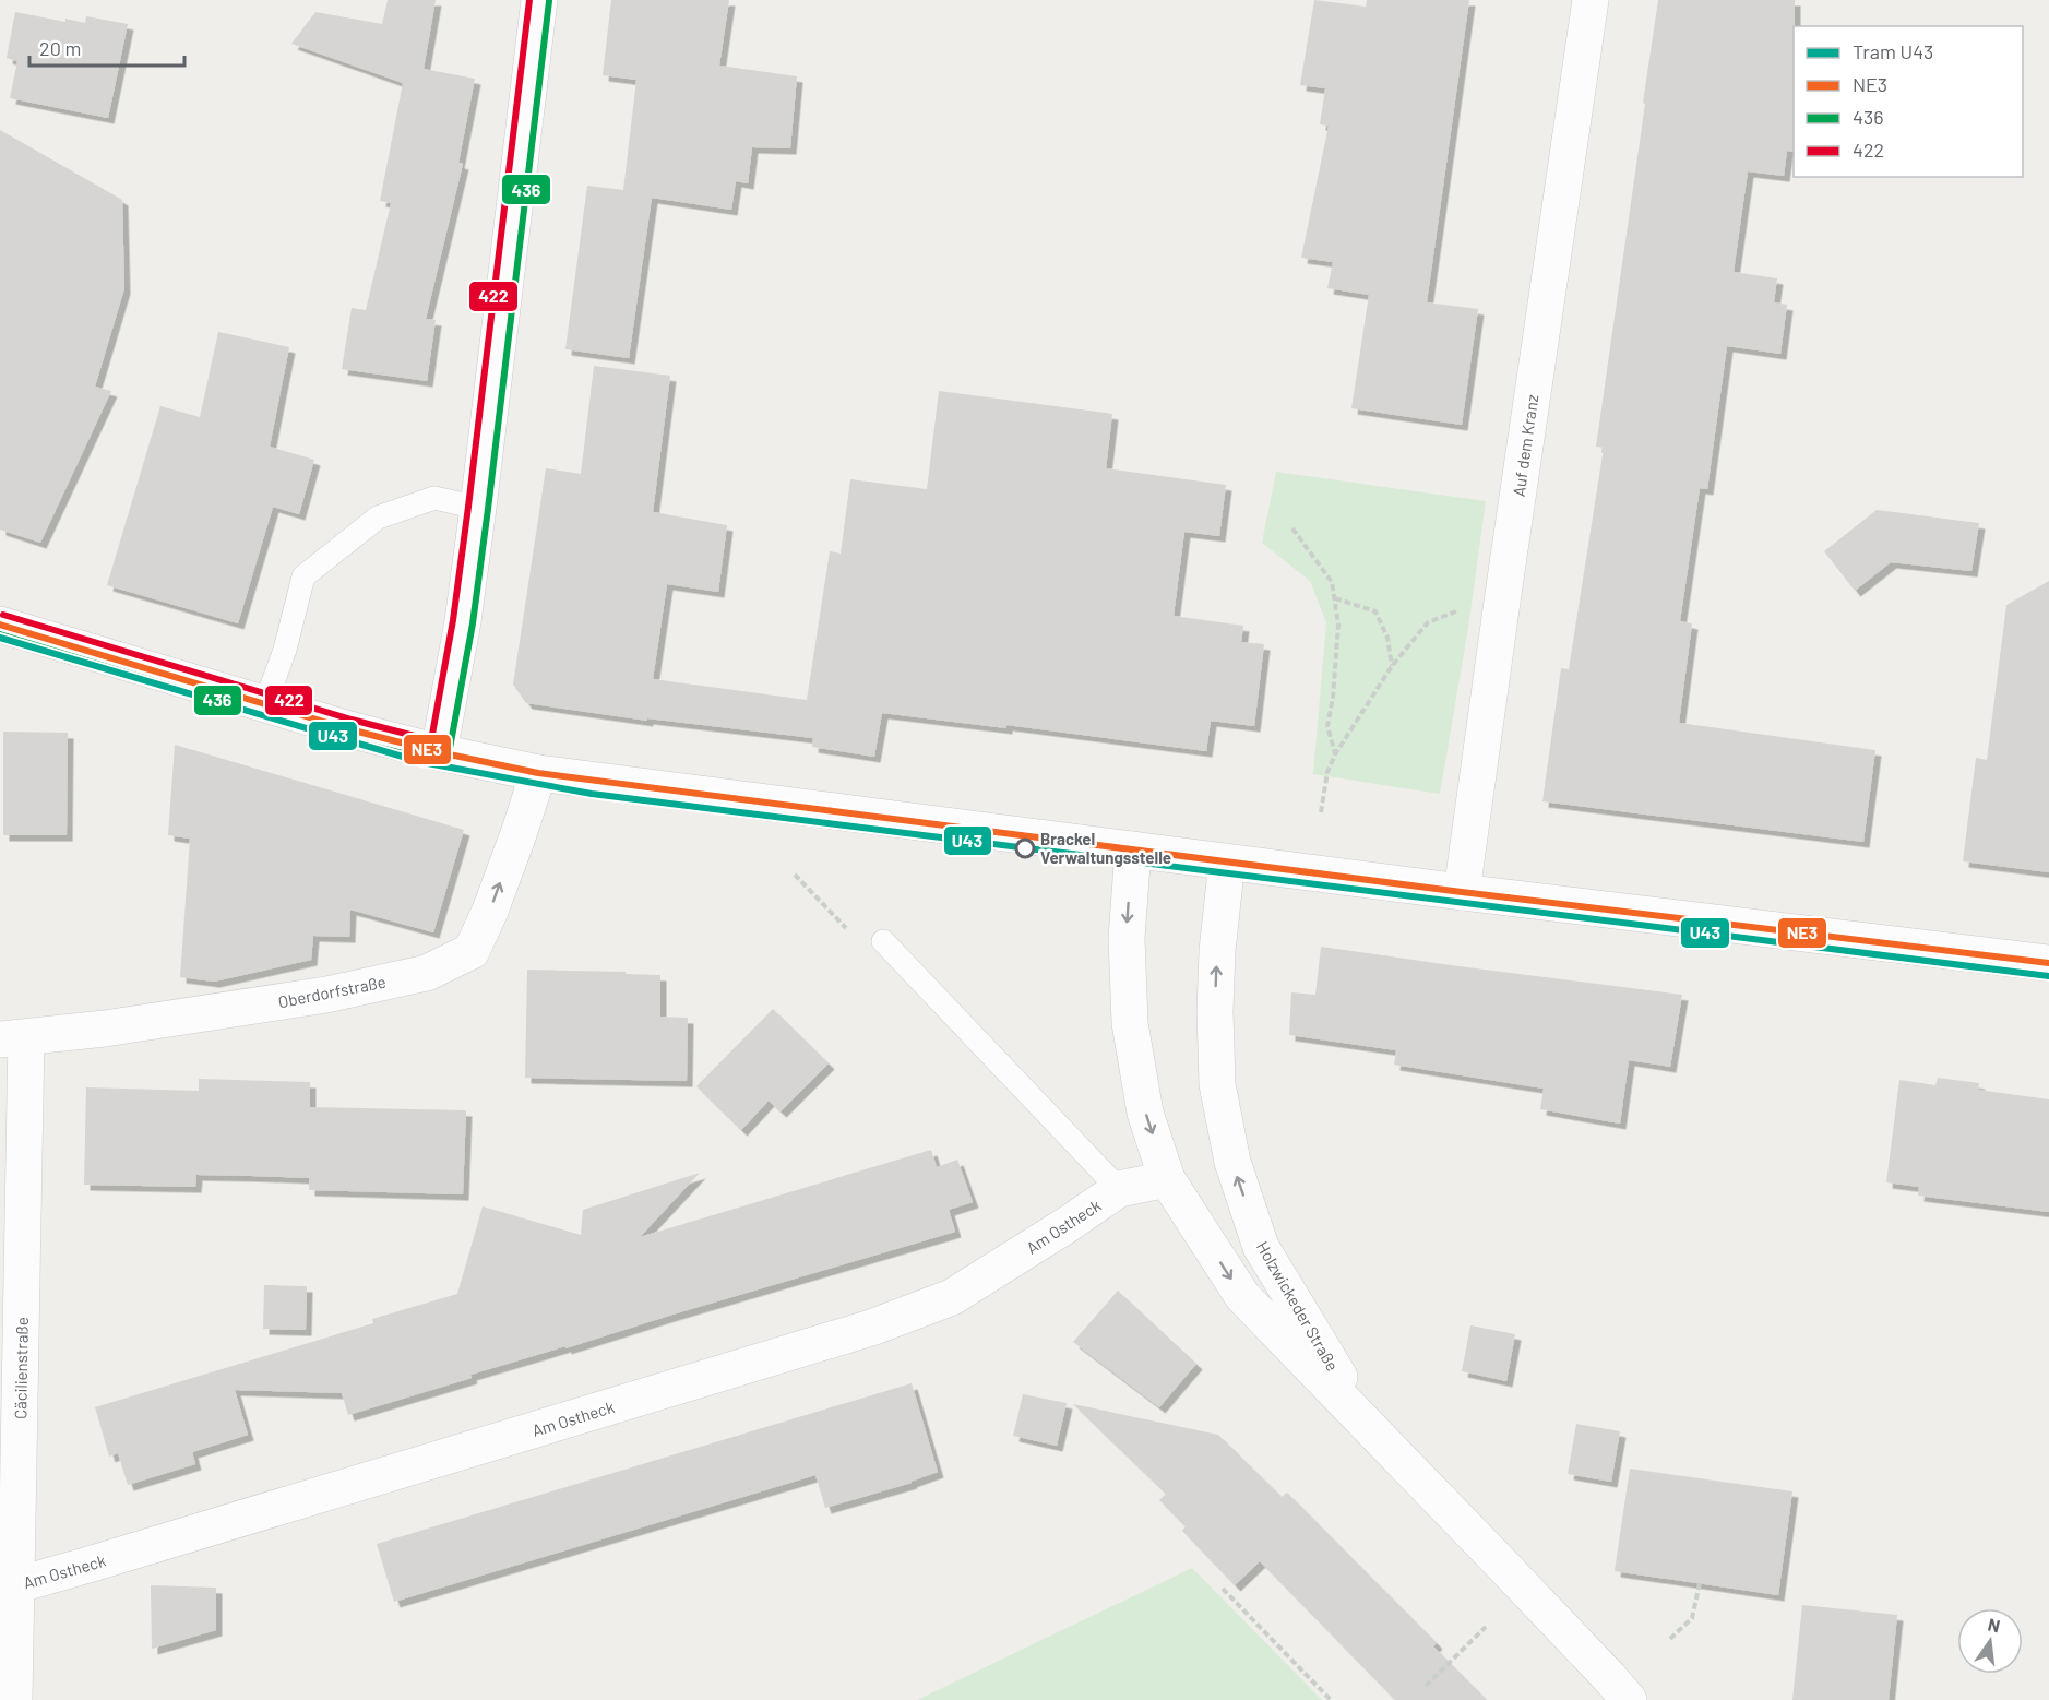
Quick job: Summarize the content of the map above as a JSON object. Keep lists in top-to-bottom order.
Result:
{
  "streets": {
    "street": [
      "Auf dem Kranz",
      "Oberdorfstraße",
      "Am Ostheck",
      "Holzwickeder Straße",
      "Cäcilienstraße"
    ]
  },
  "crossings": [
    ["Oberdorfstraße", "Cäcilienstraße"],
    ["Am Ostheck", "Cäcilienstraße"]
  ],
  "one_way": ["Oberdorfstraße"],
  "places": ["Brackel Verwaltungsstelle"],
  "lines": [
    "transit line 422",
    "transit line 436",
    "transit line NE3",
    "tram line U43"
  ],
  "legend": [
    "Tram U43",
    "NE3",
    "436",
    "422"
  ],
  "scale_bar": "20 m",
  "north": "top"
}
